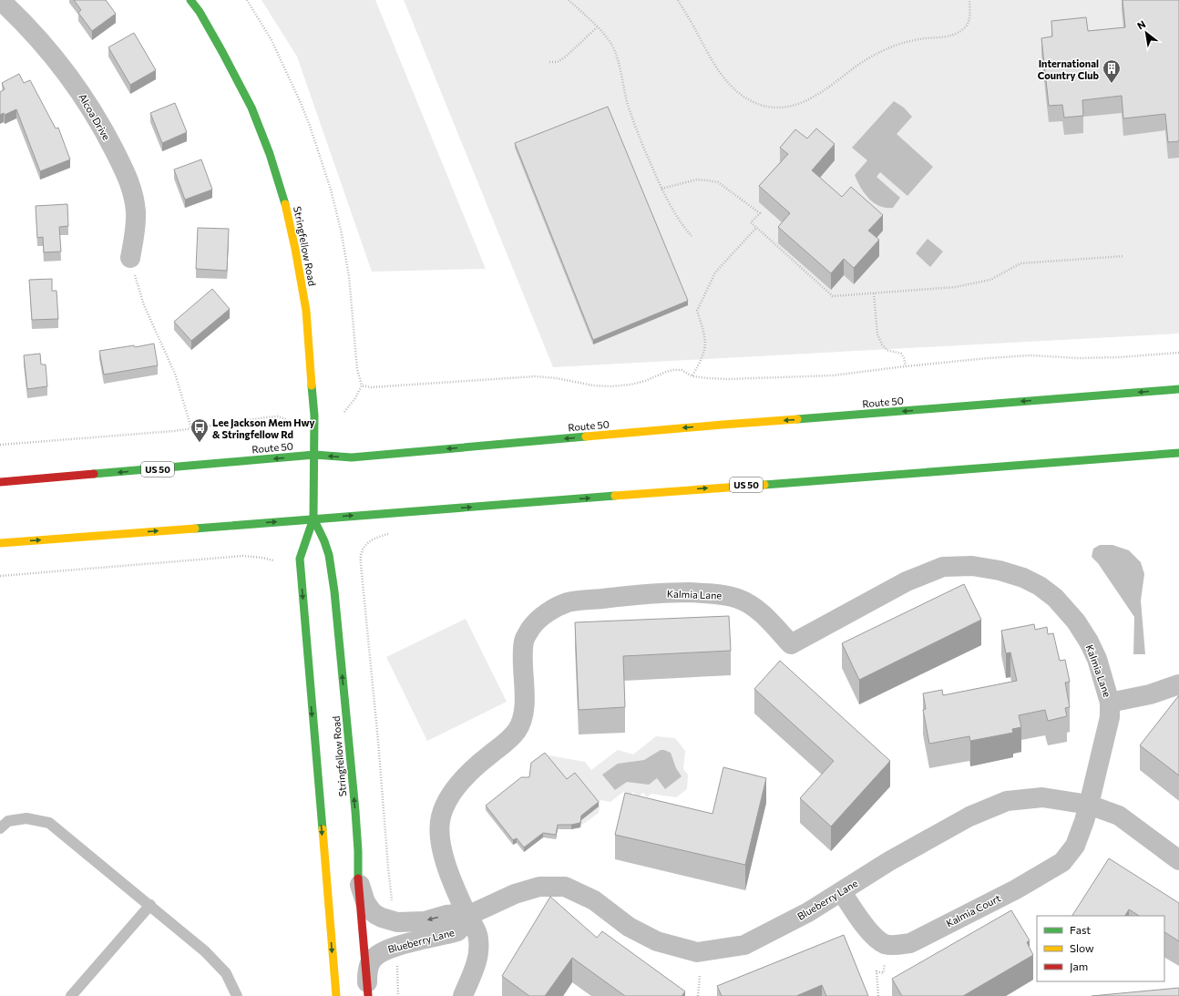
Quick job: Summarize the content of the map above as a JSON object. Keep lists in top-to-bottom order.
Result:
{
  "streets": {
    "main road": ["Stringfellow Road", "Route 50", "US 50"],
    "street": [
      "Alcoa Drive",
      "Kalmia Lane",
      "Blueberry Lane",
      "Kalmia Court"
    ]
  },
  "crossings": [
    ["Stringfellow Road", "Route 50"],
    ["Stringfellow Road", "US 50"],
    ["Stringfellow Road", "Blueberry Lane"],
    ["Kalmia Lane", "Blueberry Lane"],
    ["Kalmia Lane", "Kalmia Court"],
    ["Blueberry Lane", "Kalmia Court"]
  ],
  "places": {
    "building": ["International Country Club"],
    "bus stop": ["Lee Jackson Mem Hwy & Stringfellow Rd"]
  },
  "legend": ["Fast", "Slow", "Jam"],
  "north": "top left"
}
